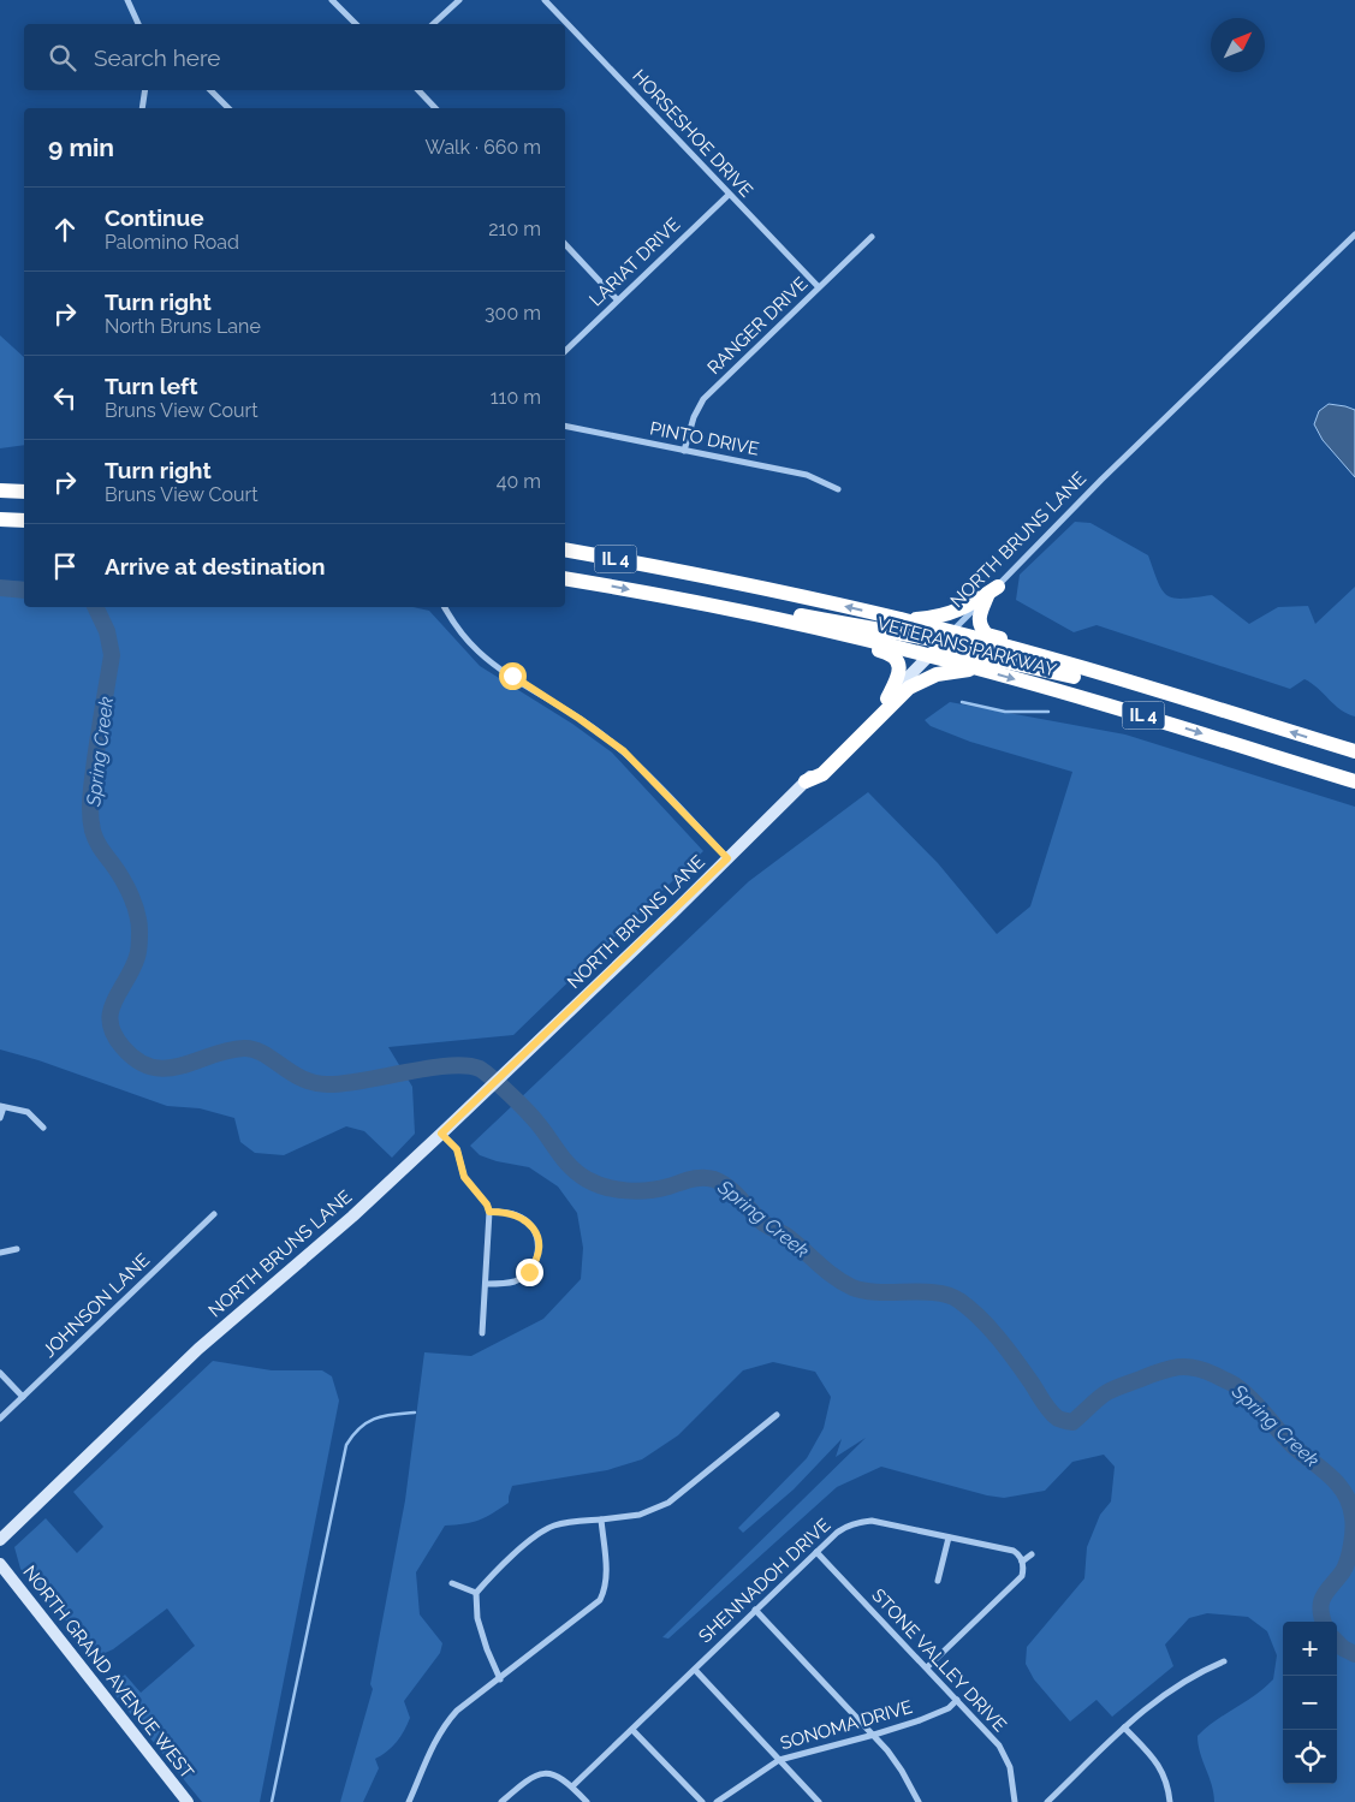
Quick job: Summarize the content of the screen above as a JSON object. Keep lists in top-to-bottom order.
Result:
{
  "streets": {
    "highway": ["IL 4", "VETERANS PARKWAY"],
    "main road": ["NORTH BRUNS LANE", "NORTH GRAND AVENUE WEST"],
    "street": [
      "HORSESHOE DRIVE",
      "LARIAT DRIVE",
      "RANGER DRIVE",
      "PINTO DRIVE",
      "JOHNSON LANE",
      "SHENNADOH DRIVE",
      "STONE VALLEY DRIVE",
      "SONOMA DRIVE"
    ]
  },
  "crossings": [
    ["HORSESHOE DRIVE", "LARIAT DRIVE"],
    ["HORSESHOE DRIVE", "RANGER DRIVE"],
    ["RANGER DRIVE", "PINTO DRIVE"],
    ["NORTH BRUNS LANE", "VETERANS PARKWAY"],
    ["SHENNADOH DRIVE", "STONE VALLEY DRIVE"],
    ["STONE VALLEY DRIVE", "SONOMA DRIVE"]
  ],
  "water": ["Spring Creek"],
  "north": "top right",
  "page": {
    "search": "Search here",
    "heading": ["9 min", "Walk · 660 m"],
    "list": [
      ["Continue", "Palomino Road", "210 m"],
      ["Turn right", "North Bruns Lane", "300 m"],
      ["Turn left", "Bruns View Court", "110 m"],
      ["Turn right", "Bruns View Court", "40 m"],
      "Arrive at destination"
    ],
    "map_buttons": ["+", "−"]
  }
}
